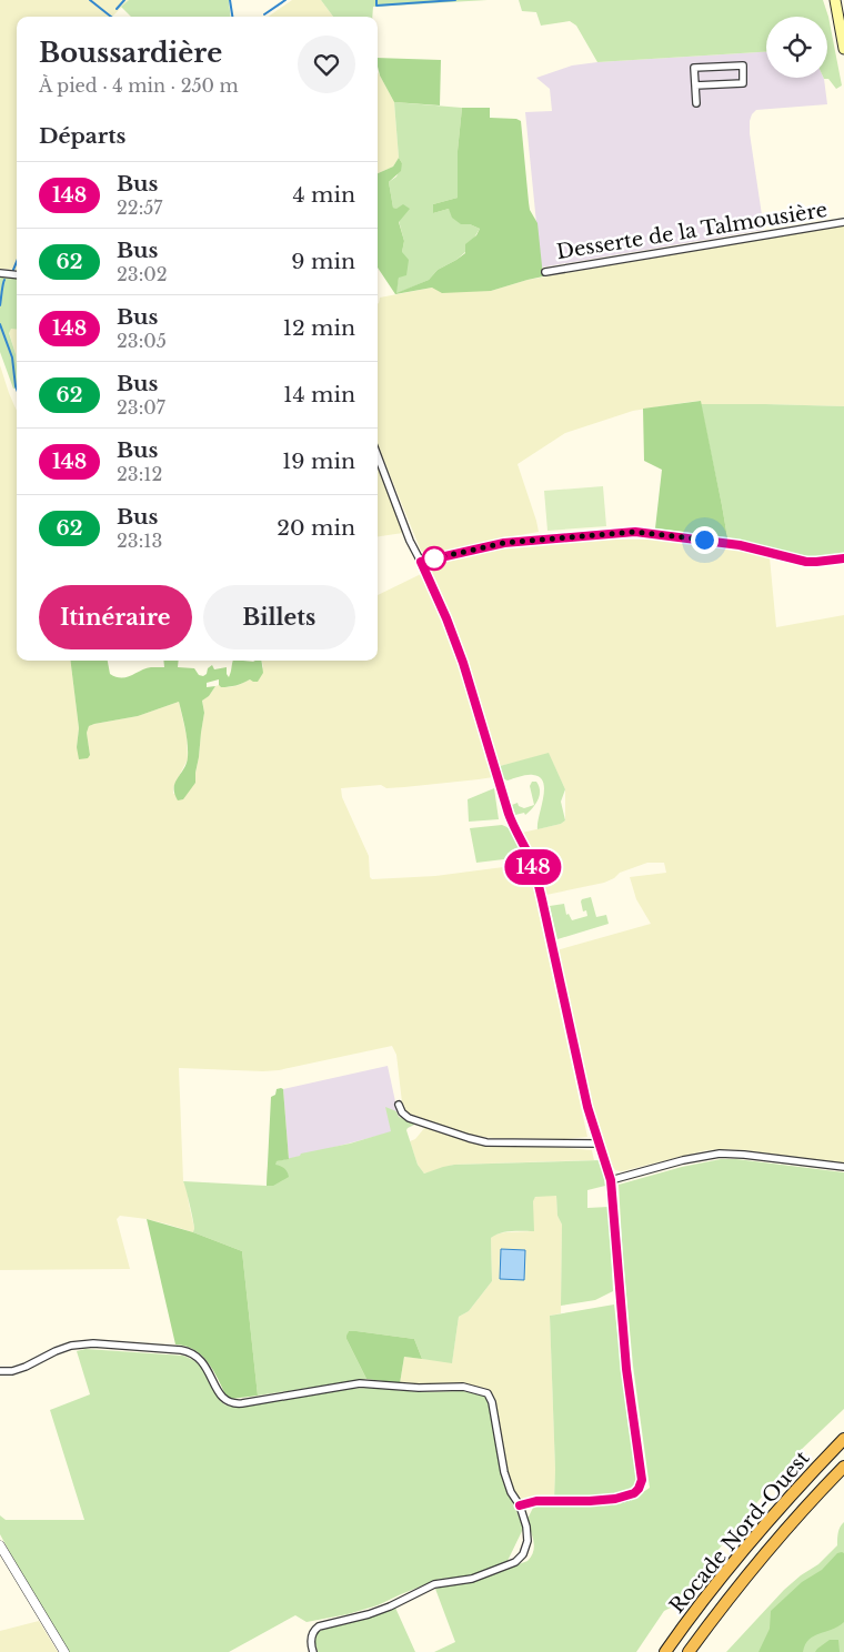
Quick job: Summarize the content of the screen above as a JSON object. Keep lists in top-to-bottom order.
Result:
{
  "streets": {
    "highway": ["Rocade Nord-Ouest"],
    "street": ["Desserte de la Talmousière"]
  },
  "lines": ["bus line 148"],
  "page": {
    "on_map": "148",
    "heading": [
      ["Boussardière", "À pied · 4 min · 250 m"],
      "Départs"
    ],
    "list": [
      {
        "mark": "148",
        "name": "Bus",
        "note": "22:57",
        "value": "4 min"
      },
      {
        "mark": "62",
        "name": "Bus",
        "note": "23:02",
        "value": "9 min"
      },
      {
        "mark": "148",
        "name": "Bus",
        "note": "23:05",
        "value": "12 min"
      },
      {
        "mark": "62",
        "name": "Bus",
        "note": "23:07",
        "value": "14 min"
      },
      {
        "mark": "148",
        "name": "Bus",
        "note": "23:12",
        "value": "19 min"
      },
      {
        "mark": "62",
        "name": "Bus",
        "note": "23:13",
        "value": "20 min"
      }
    ],
    "buttons": ["Itinéraire", "Billets"]
  }
}
